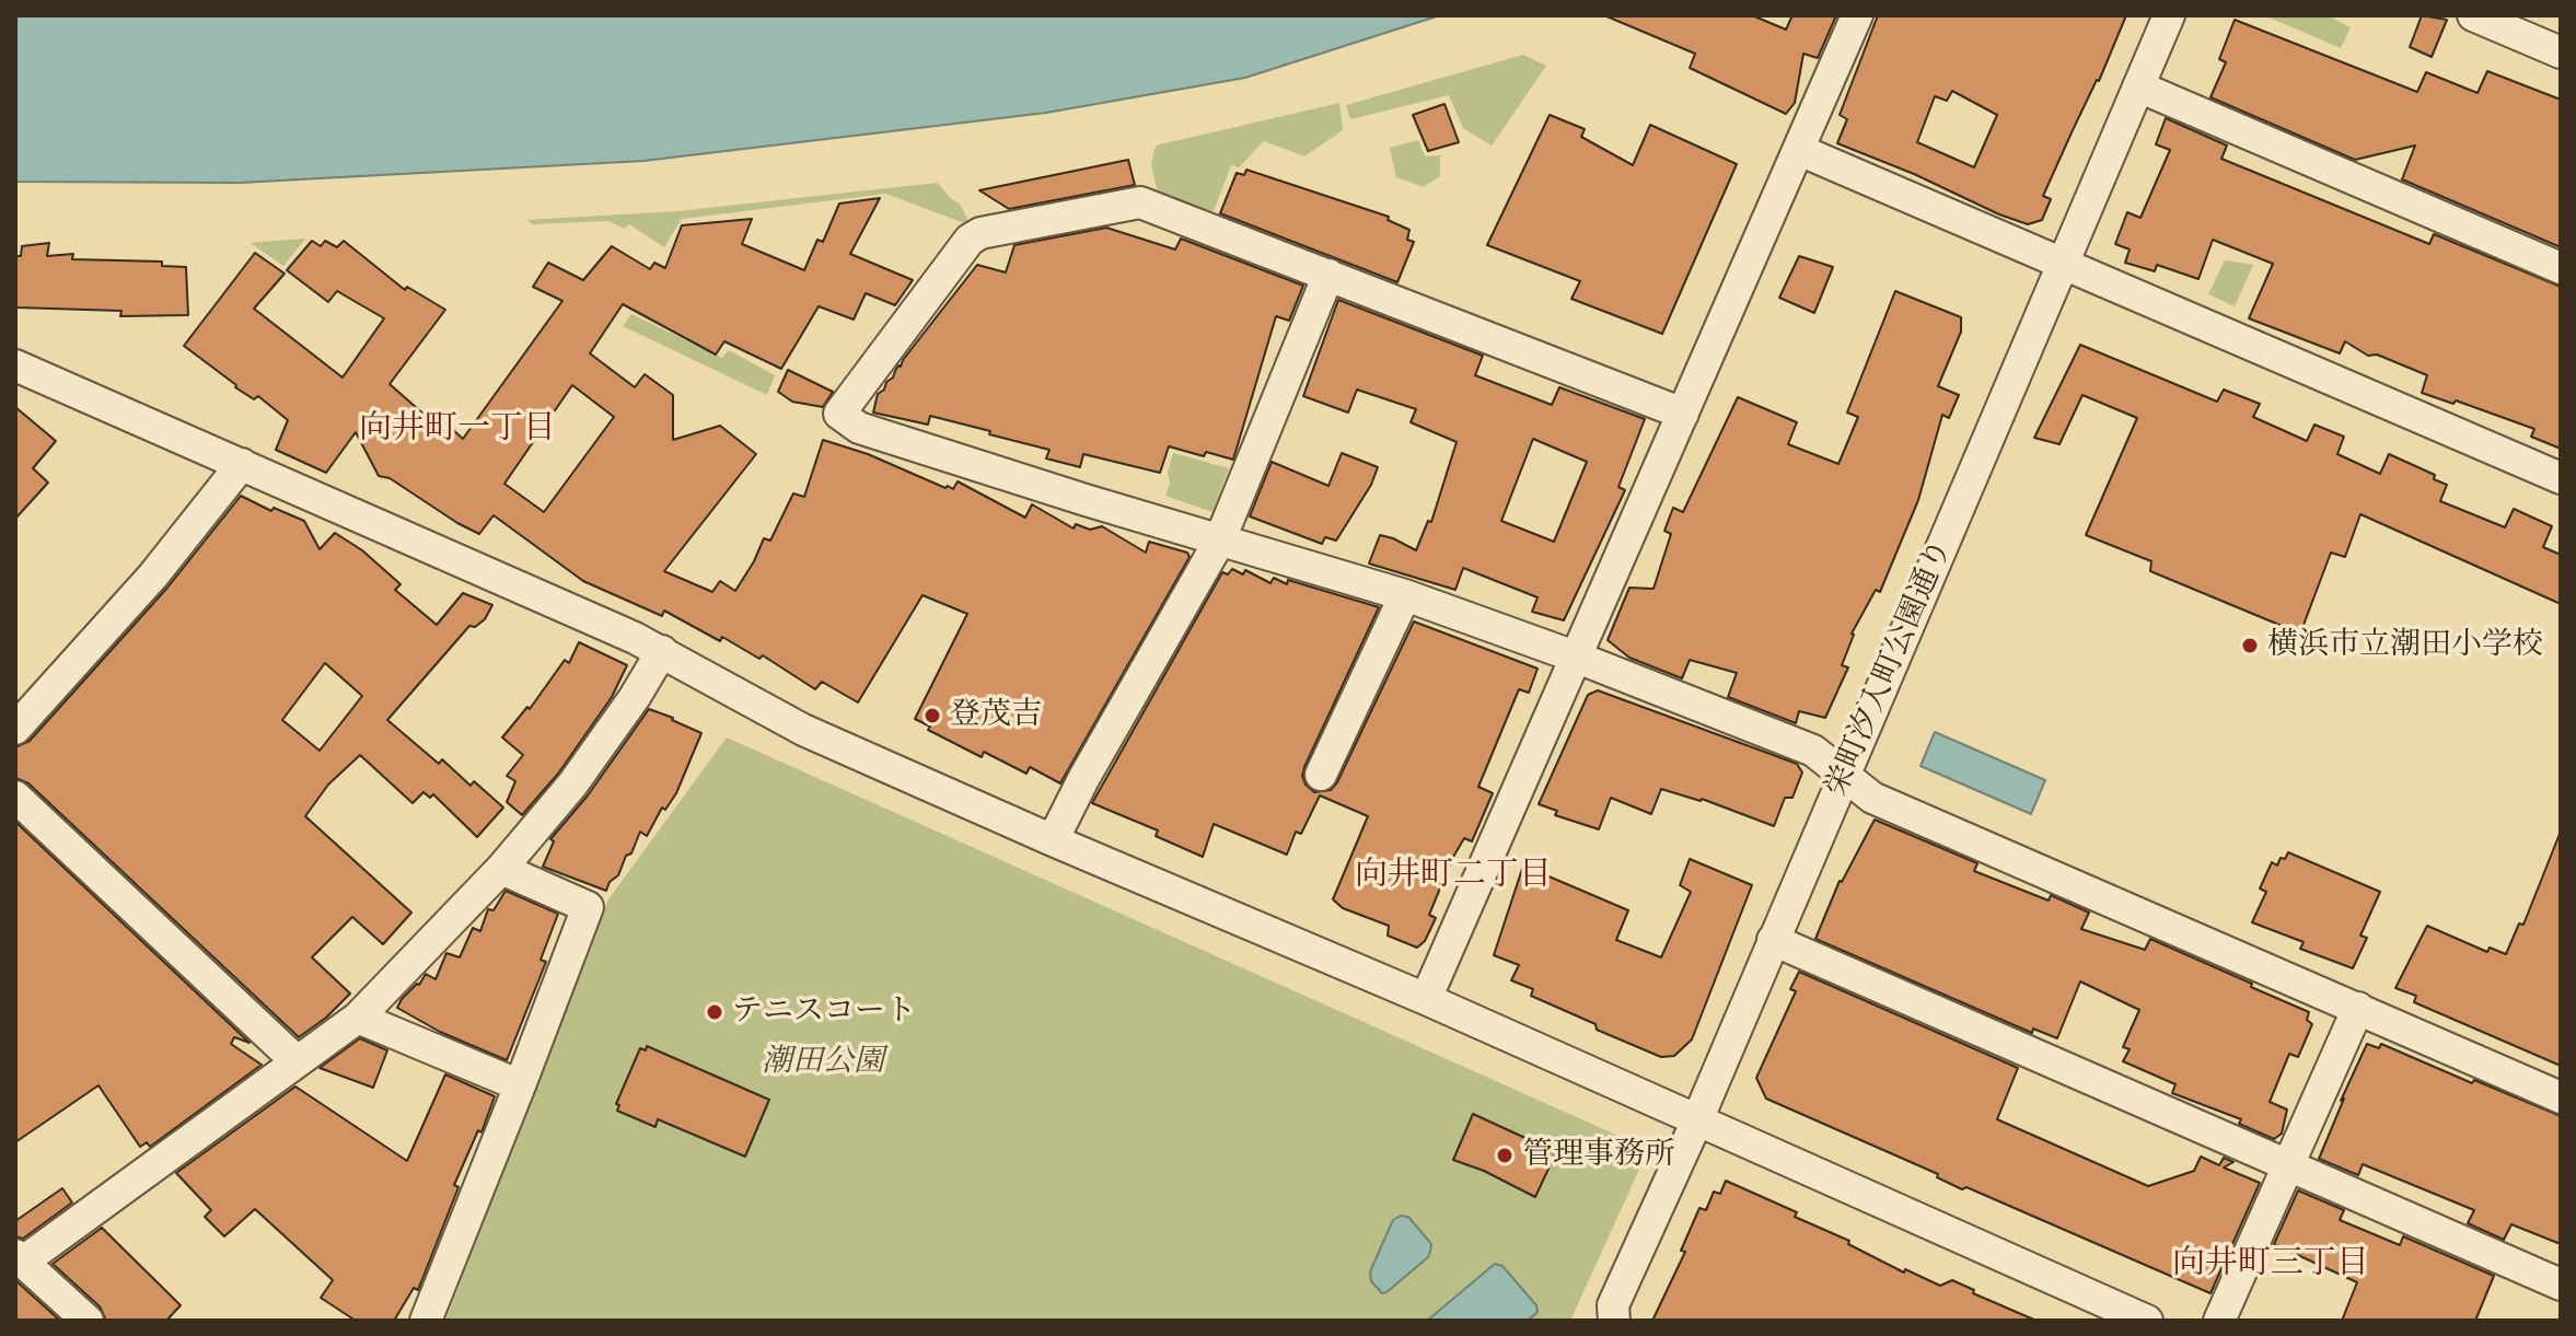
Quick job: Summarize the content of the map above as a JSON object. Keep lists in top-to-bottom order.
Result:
{
  "streets": {
    "street": ["栄町汐入町公園通り"]
  },
  "districts": ["向井町一丁目", "向井町二丁目", "向井町三丁目"],
  "parks": ["潮田公園"],
  "places": [
    "横浜市立潮田小学校",
    "登茂吉",
    "テニスコート",
    "管理事務所"
  ]
}
